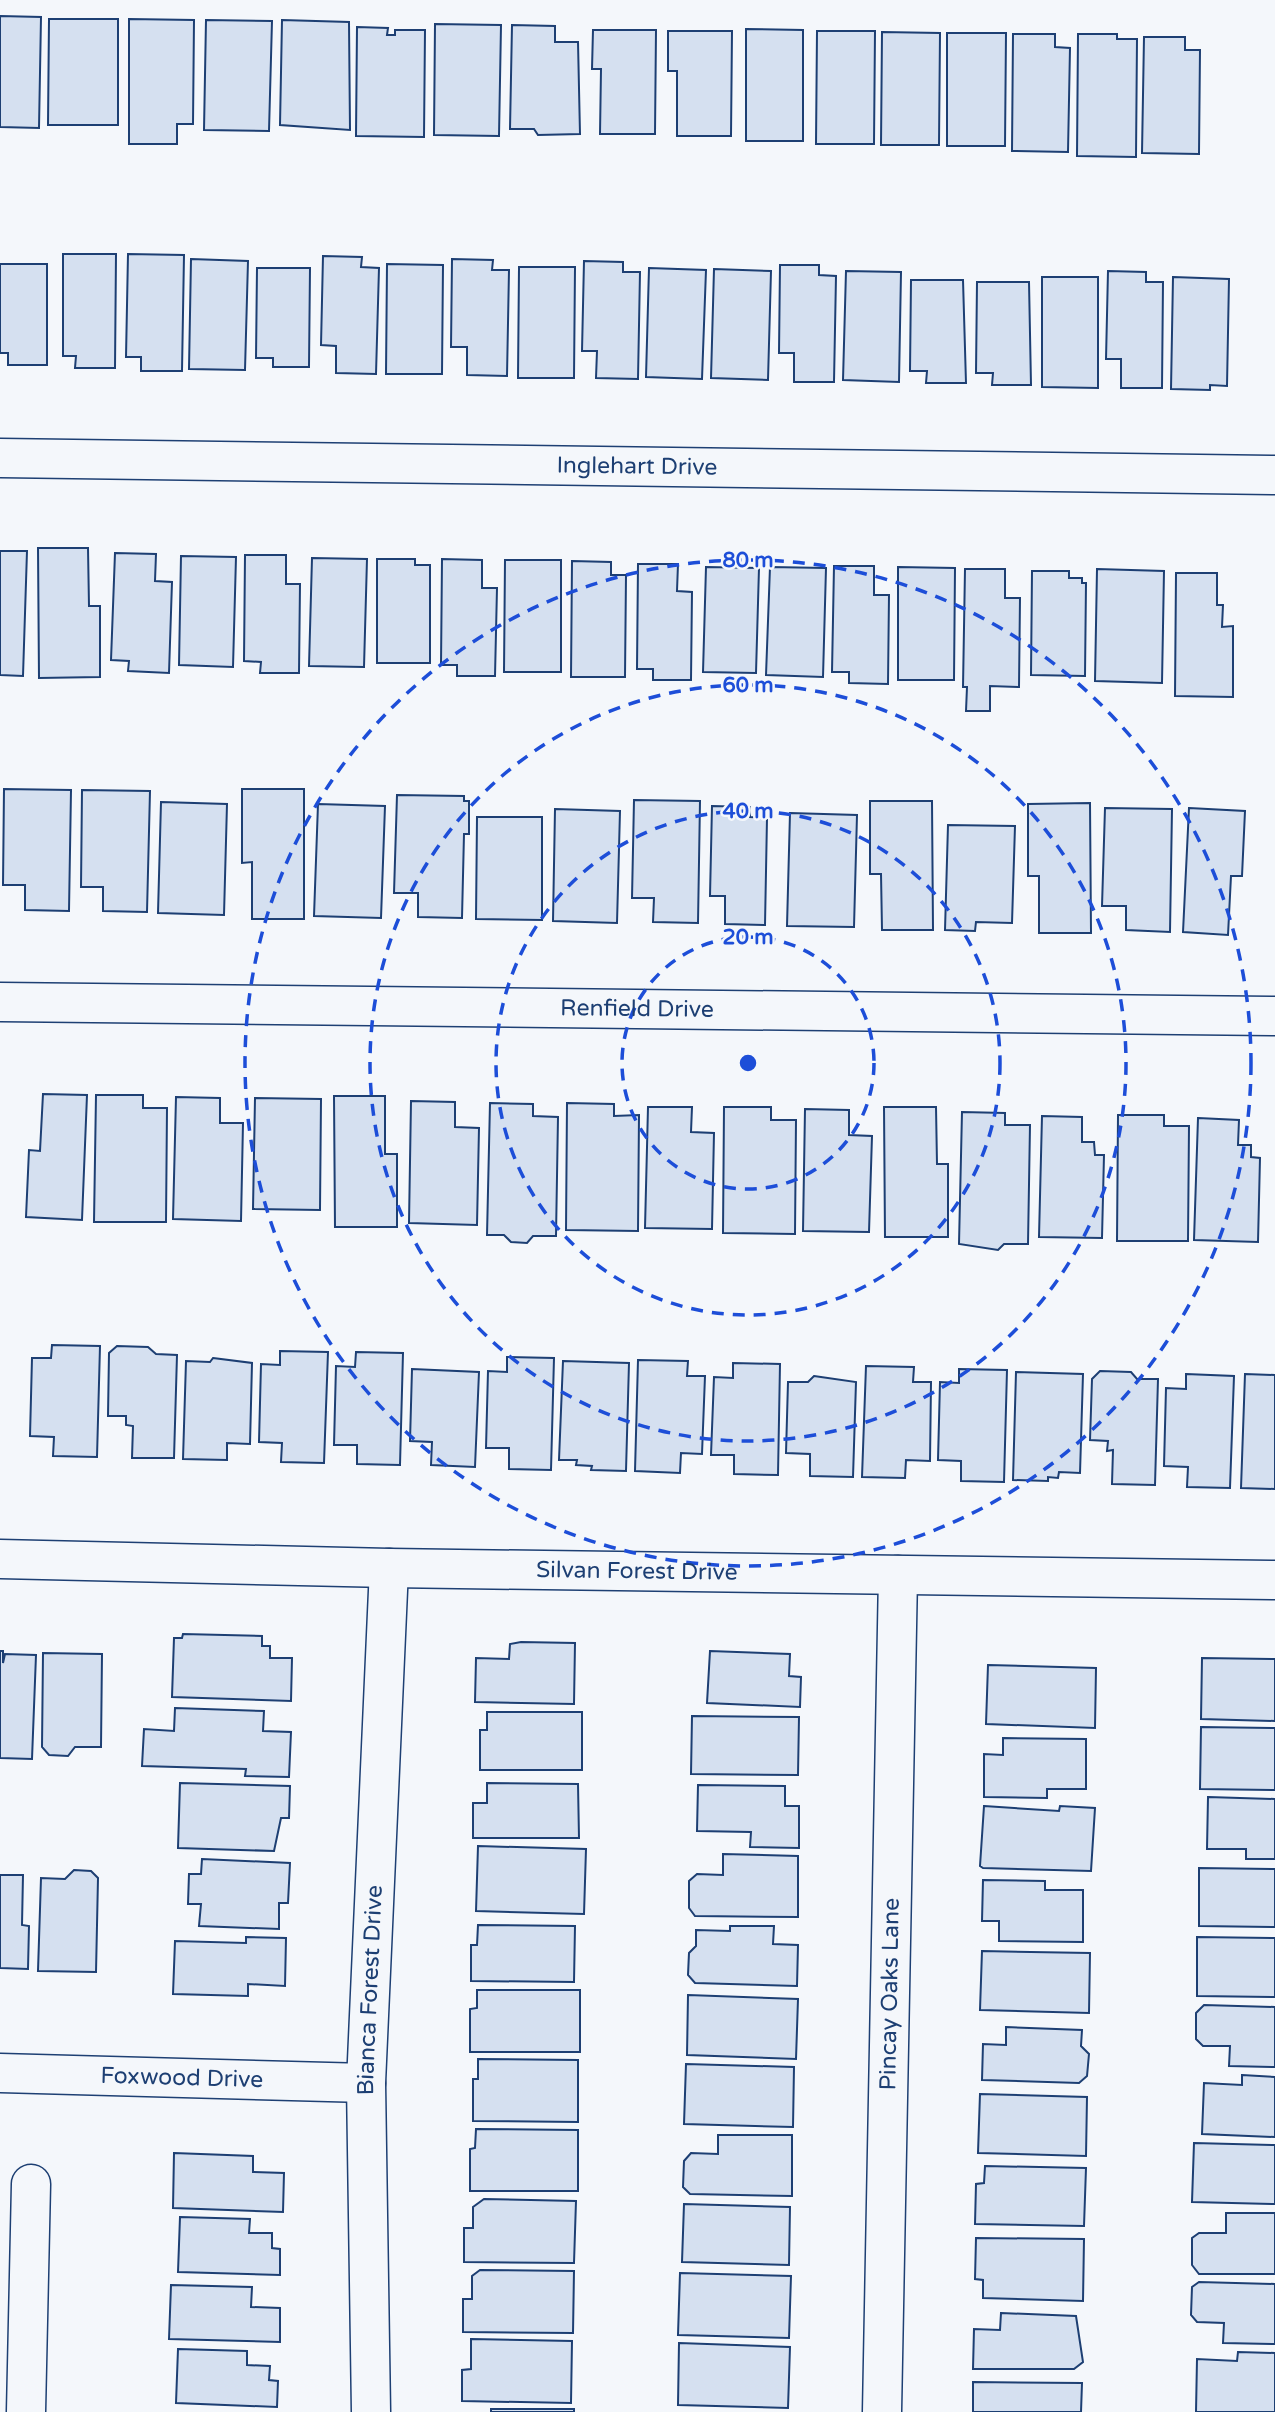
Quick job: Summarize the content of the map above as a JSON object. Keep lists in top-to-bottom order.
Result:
{
  "streets": {
    "street": [
      "Inglehart Drive",
      "Renfield Drive",
      "Silvan Forest Drive",
      "Bianca Forest Drive",
      "Pincay Oaks Lane",
      "Foxwood Drive"
    ]
  },
  "crossings": [
    ["Silvan Forest Drive", "Bianca Forest Drive"],
    ["Silvan Forest Drive", "Pincay Oaks Lane"],
    ["Bianca Forest Drive", "Foxwood Drive"]
  ],
  "rings": [
    "80 m",
    "60 m",
    "40 m",
    "20 m"
  ]
}
